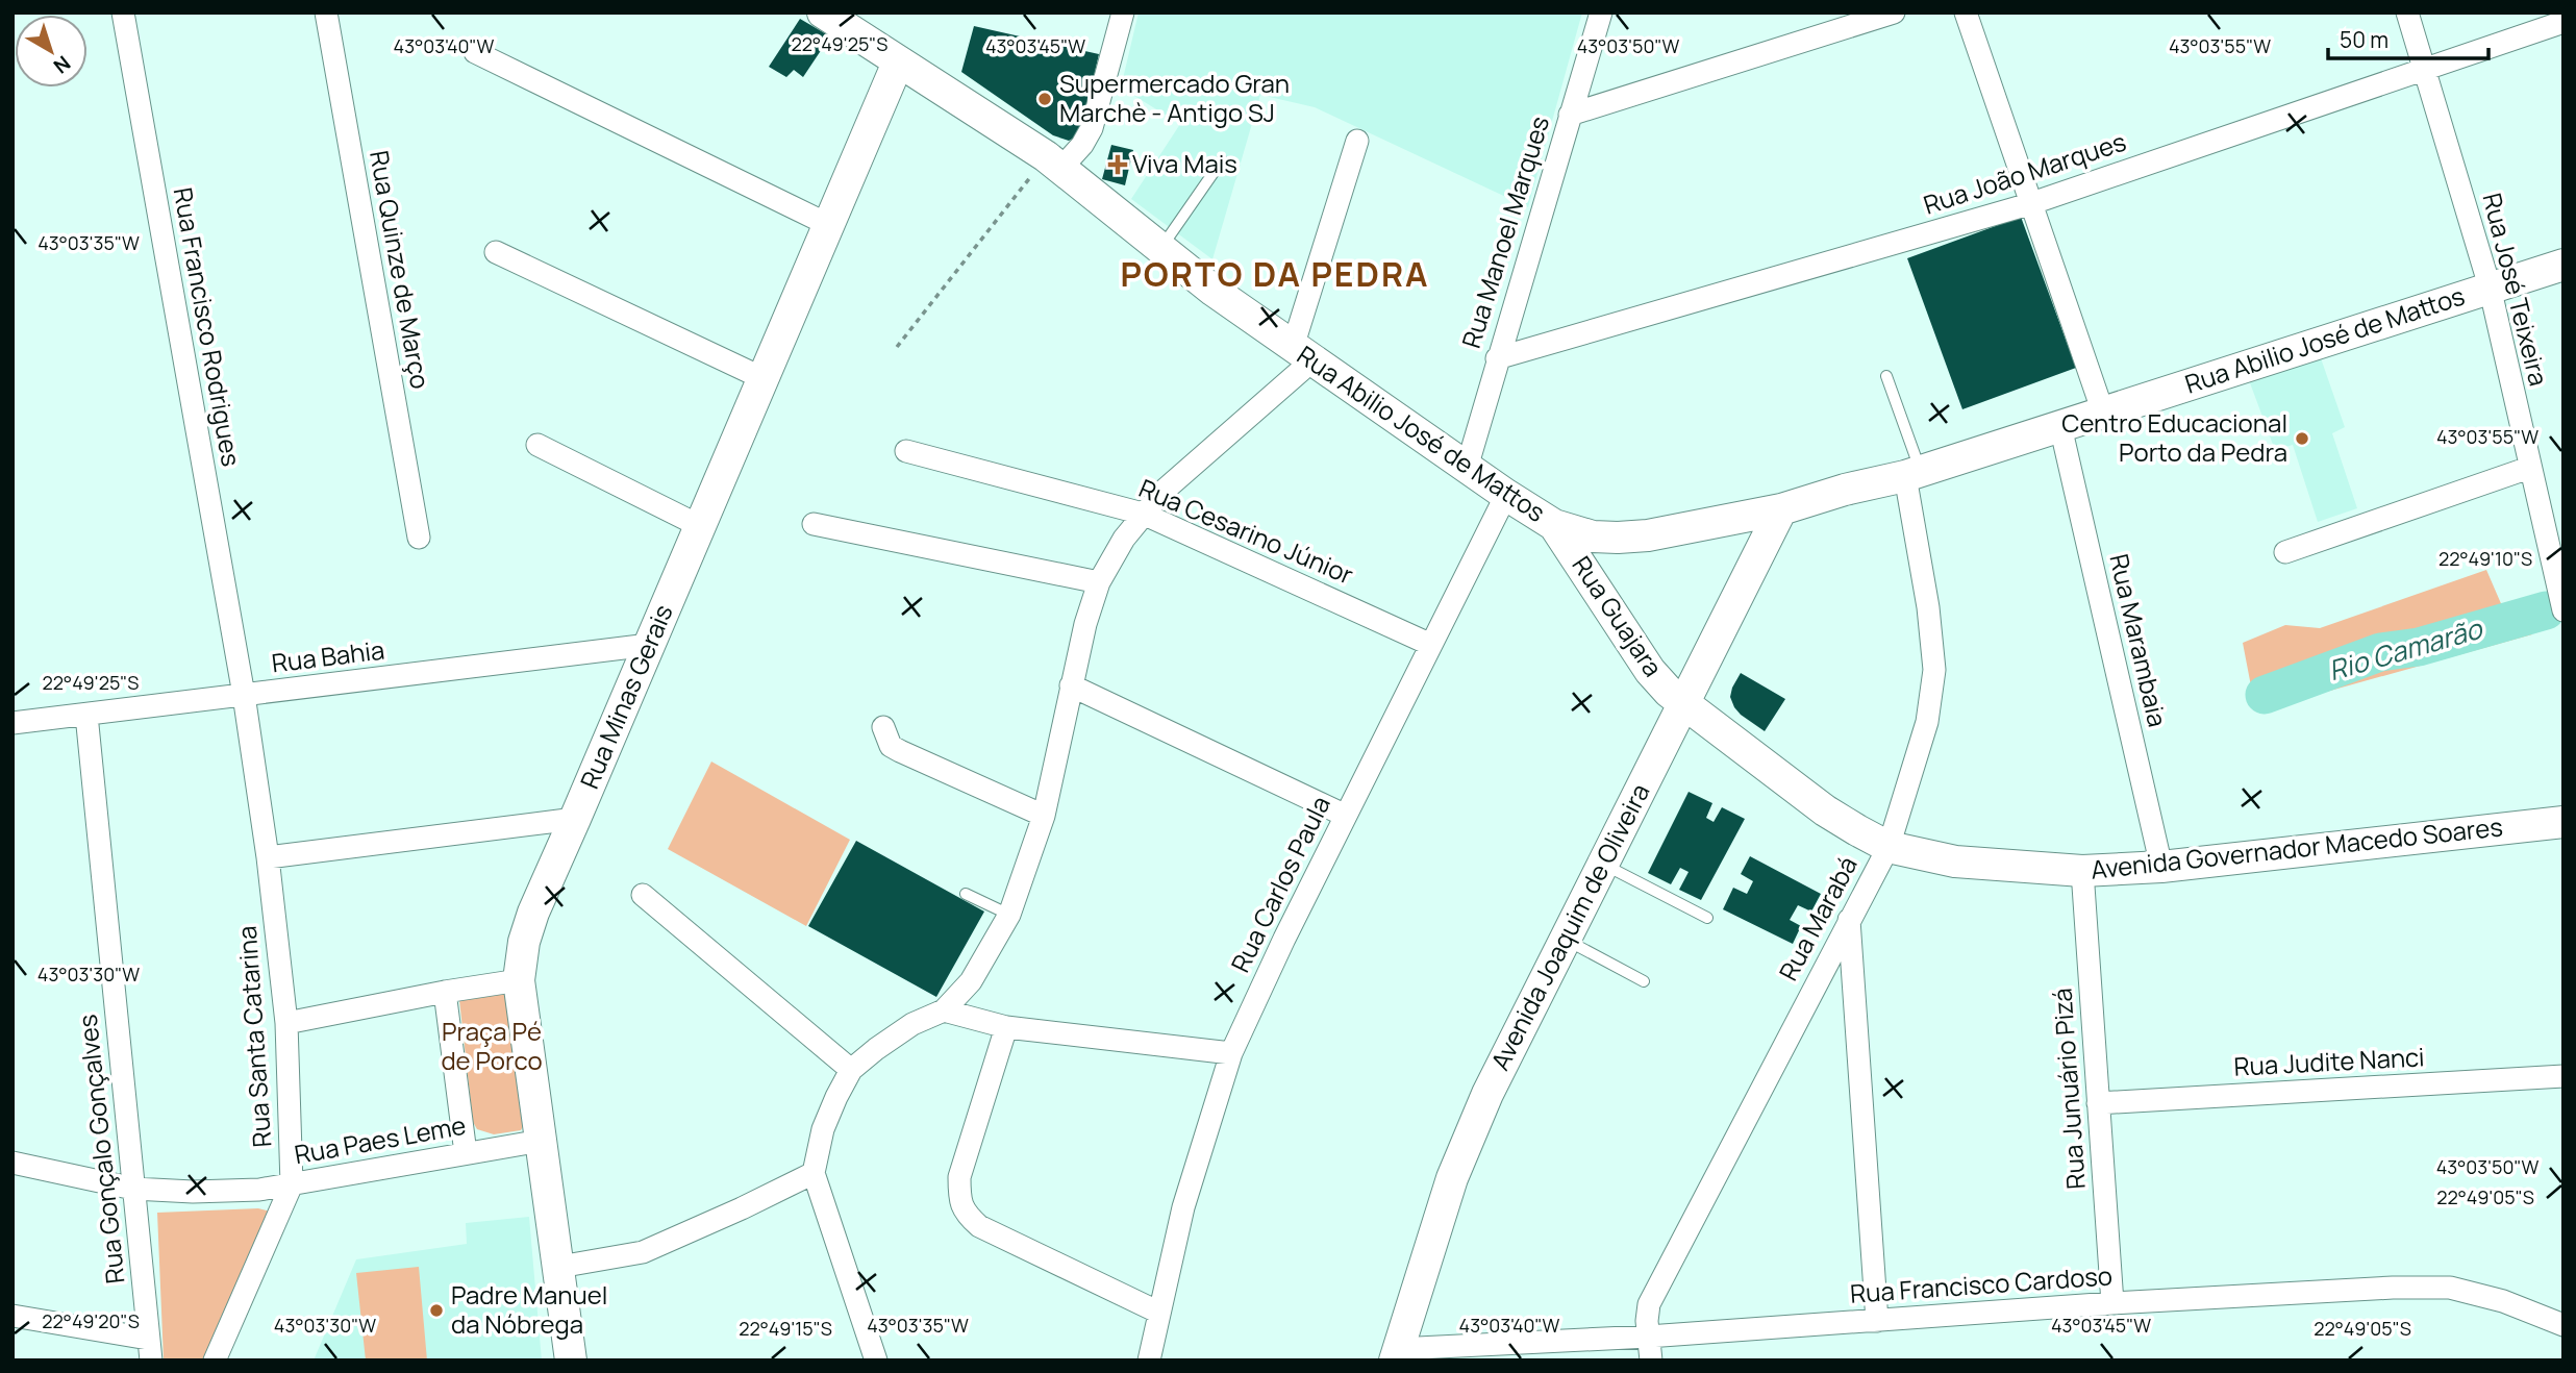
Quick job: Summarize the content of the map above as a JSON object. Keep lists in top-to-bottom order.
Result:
{
  "streets": {
    "main road": [
      "Rua Abilio José de Mattos",
      "Rua Guajara",
      "Rua Minas Gerais",
      "Avenida Governador Macedo Soares",
      "Avenida Joaquim de Oliveira"
    ],
    "street": [
      "Rua João Marques",
      "Rua Manoel Marques",
      "Rua Quinze de Março",
      "Rua José Teixeira",
      "Rua Francisco Rodrigues",
      "Rua Cesarino Júnior",
      "Rua Marambaia",
      "Rua Bahia",
      "Rua Carlos Paula",
      "Rua Marabá",
      "Rua Santa Catarina",
      "Rua Judite Nanci",
      "Rua Junuário Pizá",
      "Rua Paes Leme",
      "Rua Gonçalo Gonçalves",
      "Rua Francisco Cardoso"
    ]
  },
  "crossings": [
    ["Rua João Marques", "Rua Manoel Marques"],
    ["Rua João Marques", "Rua José Teixeira"],
    ["Rua Manoel Marques", "Rua Abilio José de Mattos"],
    ["Rua José Teixeira", "Rua Abilio José de Mattos"],
    ["Rua Francisco Rodrigues", "Rua Bahia"],
    ["Rua Francisco Rodrigues", "Rua Santa Catarina"],
    ["Rua Abilio José de Mattos", "Rua Guajara"],
    ["Rua Abilio José de Mattos", "Rua Marambaia"],
    ["Rua Abilio José de Mattos", "Rua Minas Gerais"],
    ["Rua Abilio José de Mattos", "Rua Carlos Paula"],
    ["Rua Abilio José de Mattos", "Rua Marabá"],
    ["Rua Abilio José de Mattos", "Avenida Joaquim de Oliveira"],
    ["Rua Cesarino Júnior", "Rua Carlos Paula"],
    ["Rua Guajara", "Avenida Governador Macedo Soares"],
    ["Rua Guajara", "Avenida Joaquim de Oliveira"],
    ["Rua Marambaia", "Avenida Governador Macedo Soares"],
    ["Rua Bahia", "Rua Minas Gerais"],
    ["Rua Bahia", "Rua Santa Catarina"],
    ["Rua Bahia", "Rua Gonçalo Gonçalves"],
    ["Rua Minas Gerais", "Rua Paes Leme"],
    ["Avenida Governador Macedo Soares", "Rua Marabá"],
    ["Avenida Governador Macedo Soares", "Avenida Joaquim de Oliveira"],
    ["Avenida Governador Macedo Soares", "Rua Junuário Pizá"],
    ["Rua Marabá", "Rua Francisco Cardoso"],
    ["Avenida Joaquim de Oliveira", "Rua Francisco Cardoso"],
    ["Rua Santa Catarina", "Rua Paes Leme"],
    ["Rua Judite Nanci", "Rua Junuário Pizá"],
    ["Rua Junuário Pizá", "Rua Francisco Cardoso"],
    ["Rua Paes Leme", "Rua Gonçalo Gonçalves"]
  ],
  "districts": ["PORTO DA PEDRA"],
  "water": ["Rio Camarão"],
  "parks": ["Praça Pé de Porco"],
  "places": {
    "other": ["Supermercado Gran Marchè - Antigo SJ", "Centro Educacional Porto da Pedra", "Padre Manuel da Nóbrega"],
    "health": ["Viva Mais"]
  },
  "scale_bar": "50 m",
  "north": "bottom right",
  "coordinates": [
    "22°49'25\"S",
    "43°03'40\"W",
    "43°03'45\"W",
    "43°03'50\"W",
    "43°03'55\"W",
    "43°03'35\"W",
    "22°49'10\"S",
    "43°03'30\"W",
    "22°49'05\"S",
    "22°49'20\"S",
    "22°49'15\"S"
  ]
}
